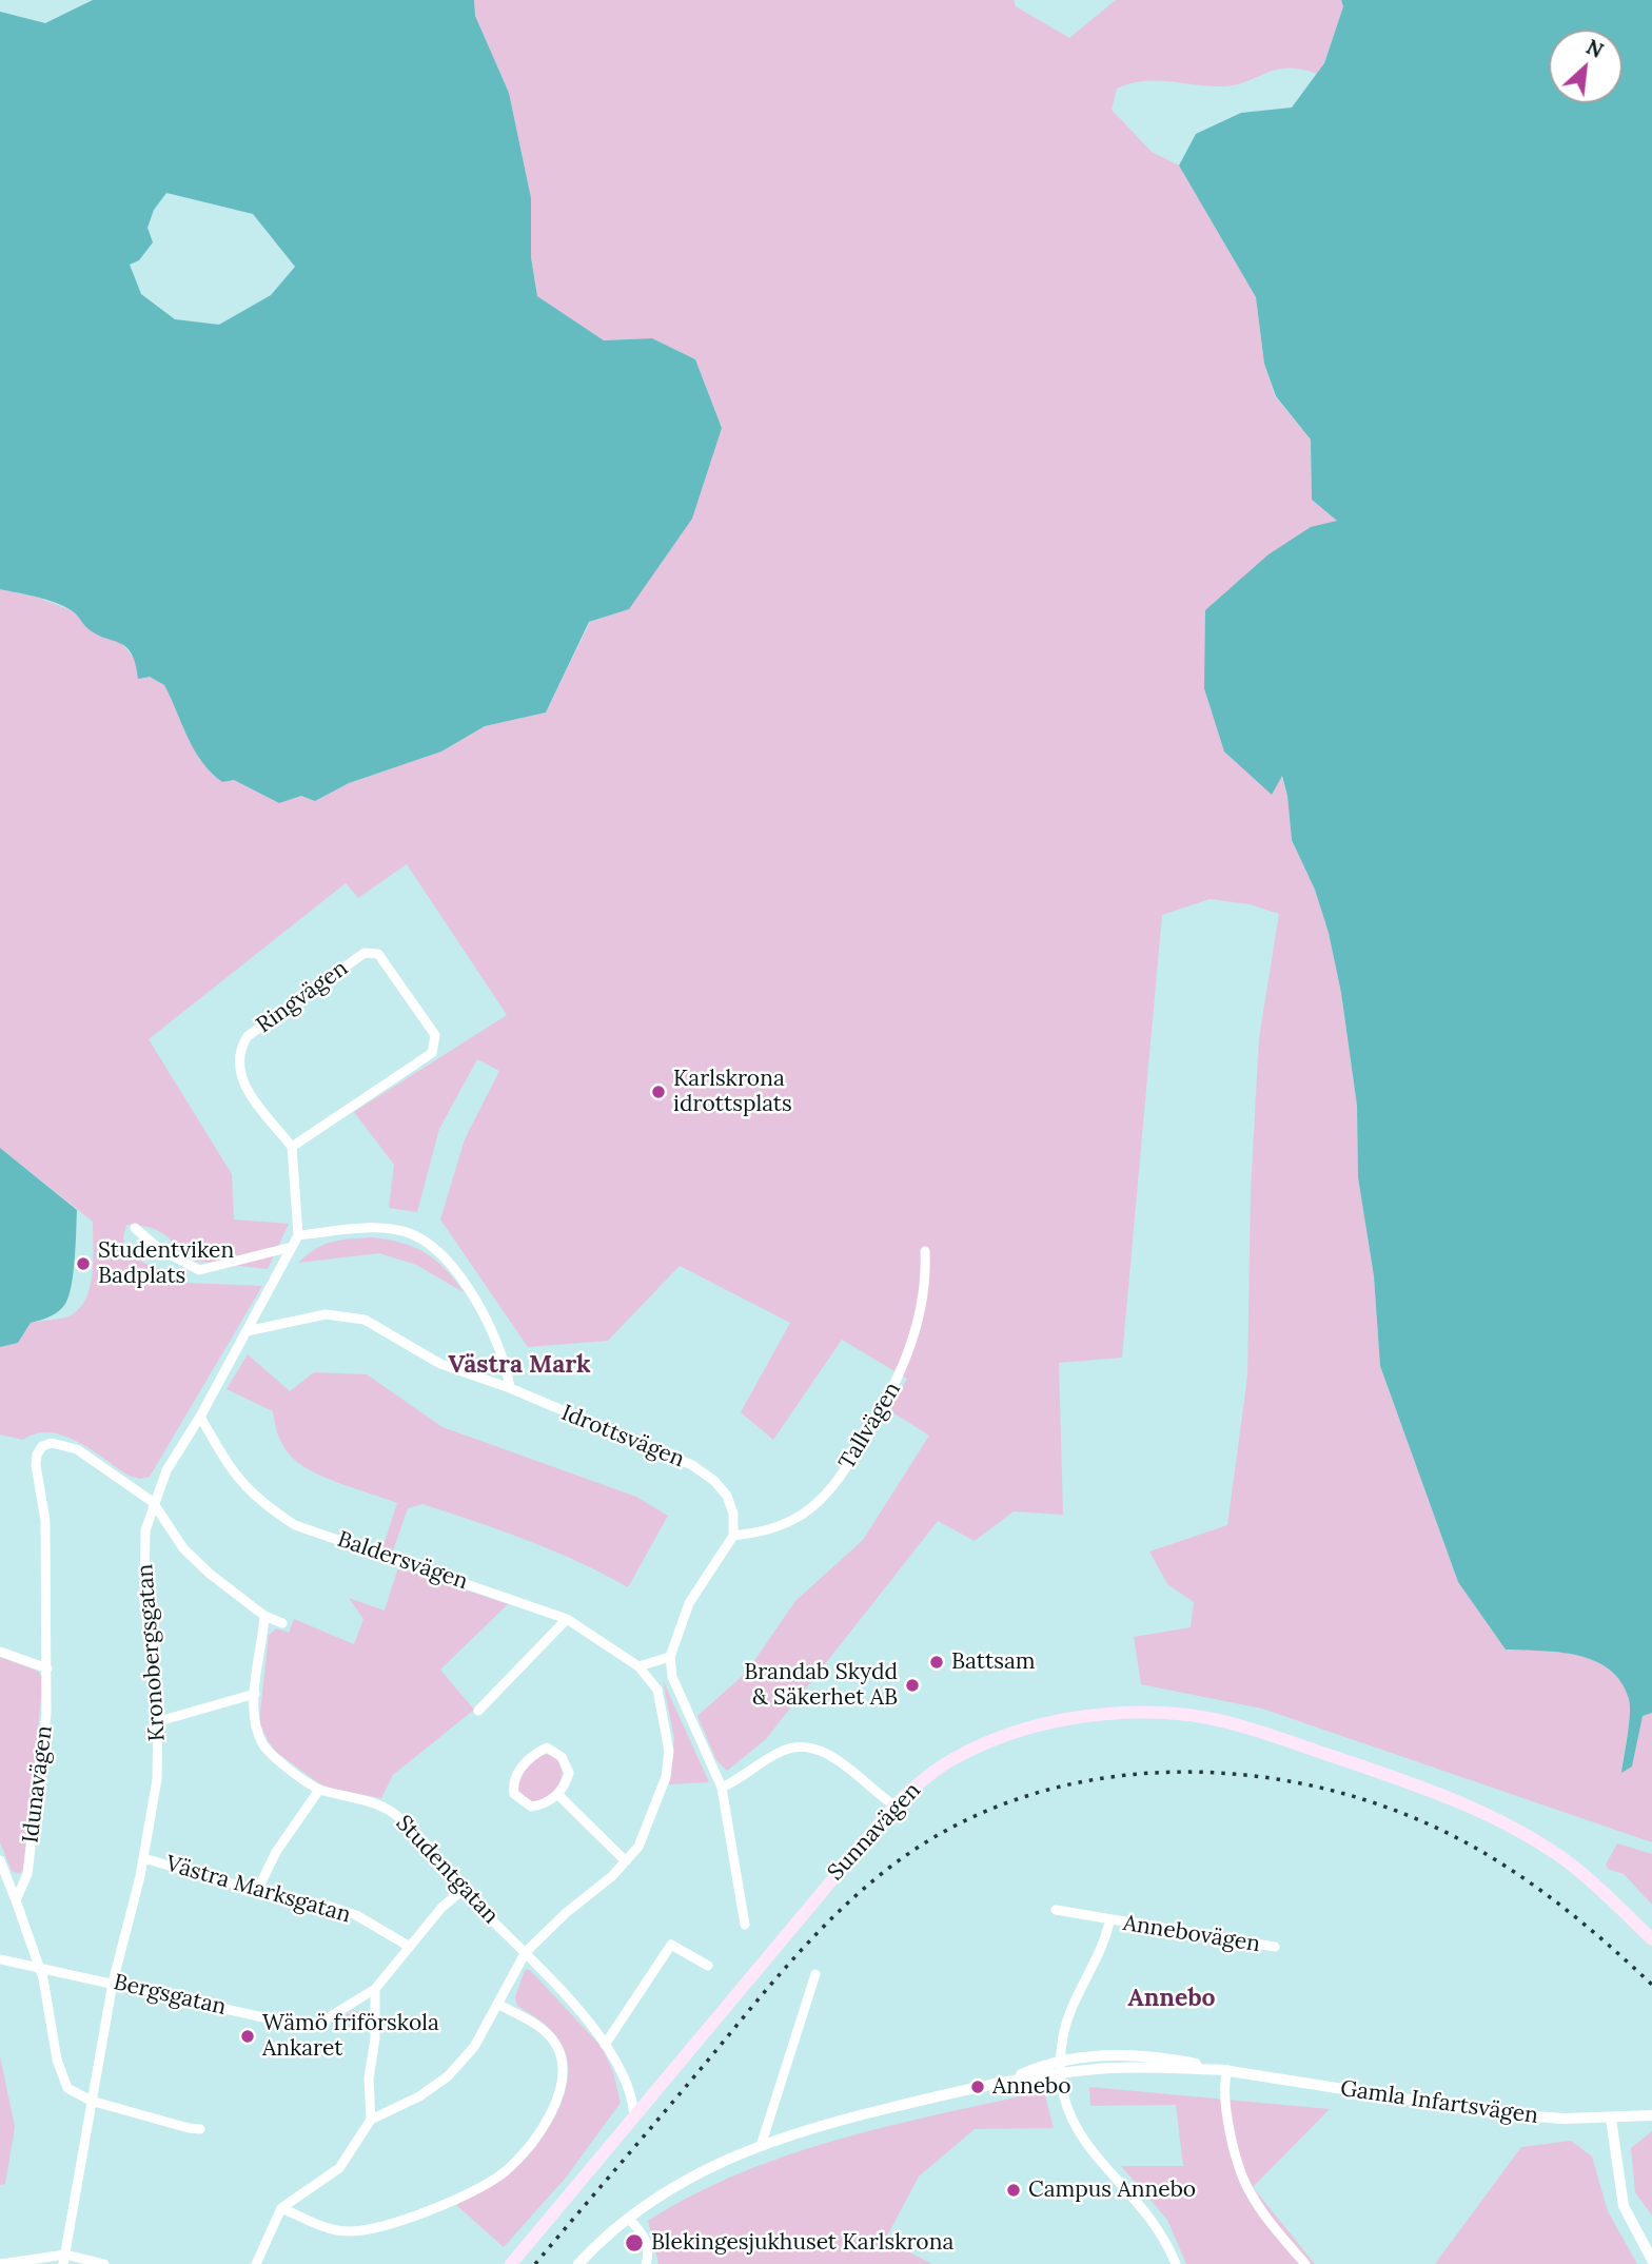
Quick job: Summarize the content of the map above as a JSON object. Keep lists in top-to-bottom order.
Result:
{
  "streets": {
    "main road": ["Sunnavägen"],
    "street": [
      "Ringvägen",
      "Tallvägen",
      "Idrottsvägen",
      "Baldersvägen",
      "Kronobergsgatan",
      "Idunavägen",
      "Studentgatan",
      "Västra Marksgatan",
      "Annebovägen",
      "Bergsgatan",
      "Gamla Infartsvägen"
    ]
  },
  "crossings": [
    ["Tallvägen", "Idrottsvägen"],
    ["Idrottsvägen", "Kronobergsgatan"],
    ["Baldersvägen", "Kronobergsgatan"],
    ["Kronobergsgatan", "Idunavägen"],
    ["Kronobergsgatan", "Västra Marksgatan"],
    ["Kronobergsgatan", "Bergsgatan"],
    ["Sunnavägen", "Studentgatan"],
    ["Studentgatan", "Bergsgatan"],
    ["Västra Marksgatan", "Bergsgatan"],
    ["Annebovägen", "Gamla Infartsvägen"]
  ],
  "districts": ["Västra Mark", "Annebo"],
  "places": [
    "Karlskrona idrottsplats",
    "Studentviken Badplats",
    "Battsam",
    "Brandab Skydd & Säkerhet AB",
    "Wämö friförskola Ankaret",
    "Annebo",
    "Campus Annebo",
    "Blekingesjukhuset Karlskrona"
  ],
  "north": "top right"
}
